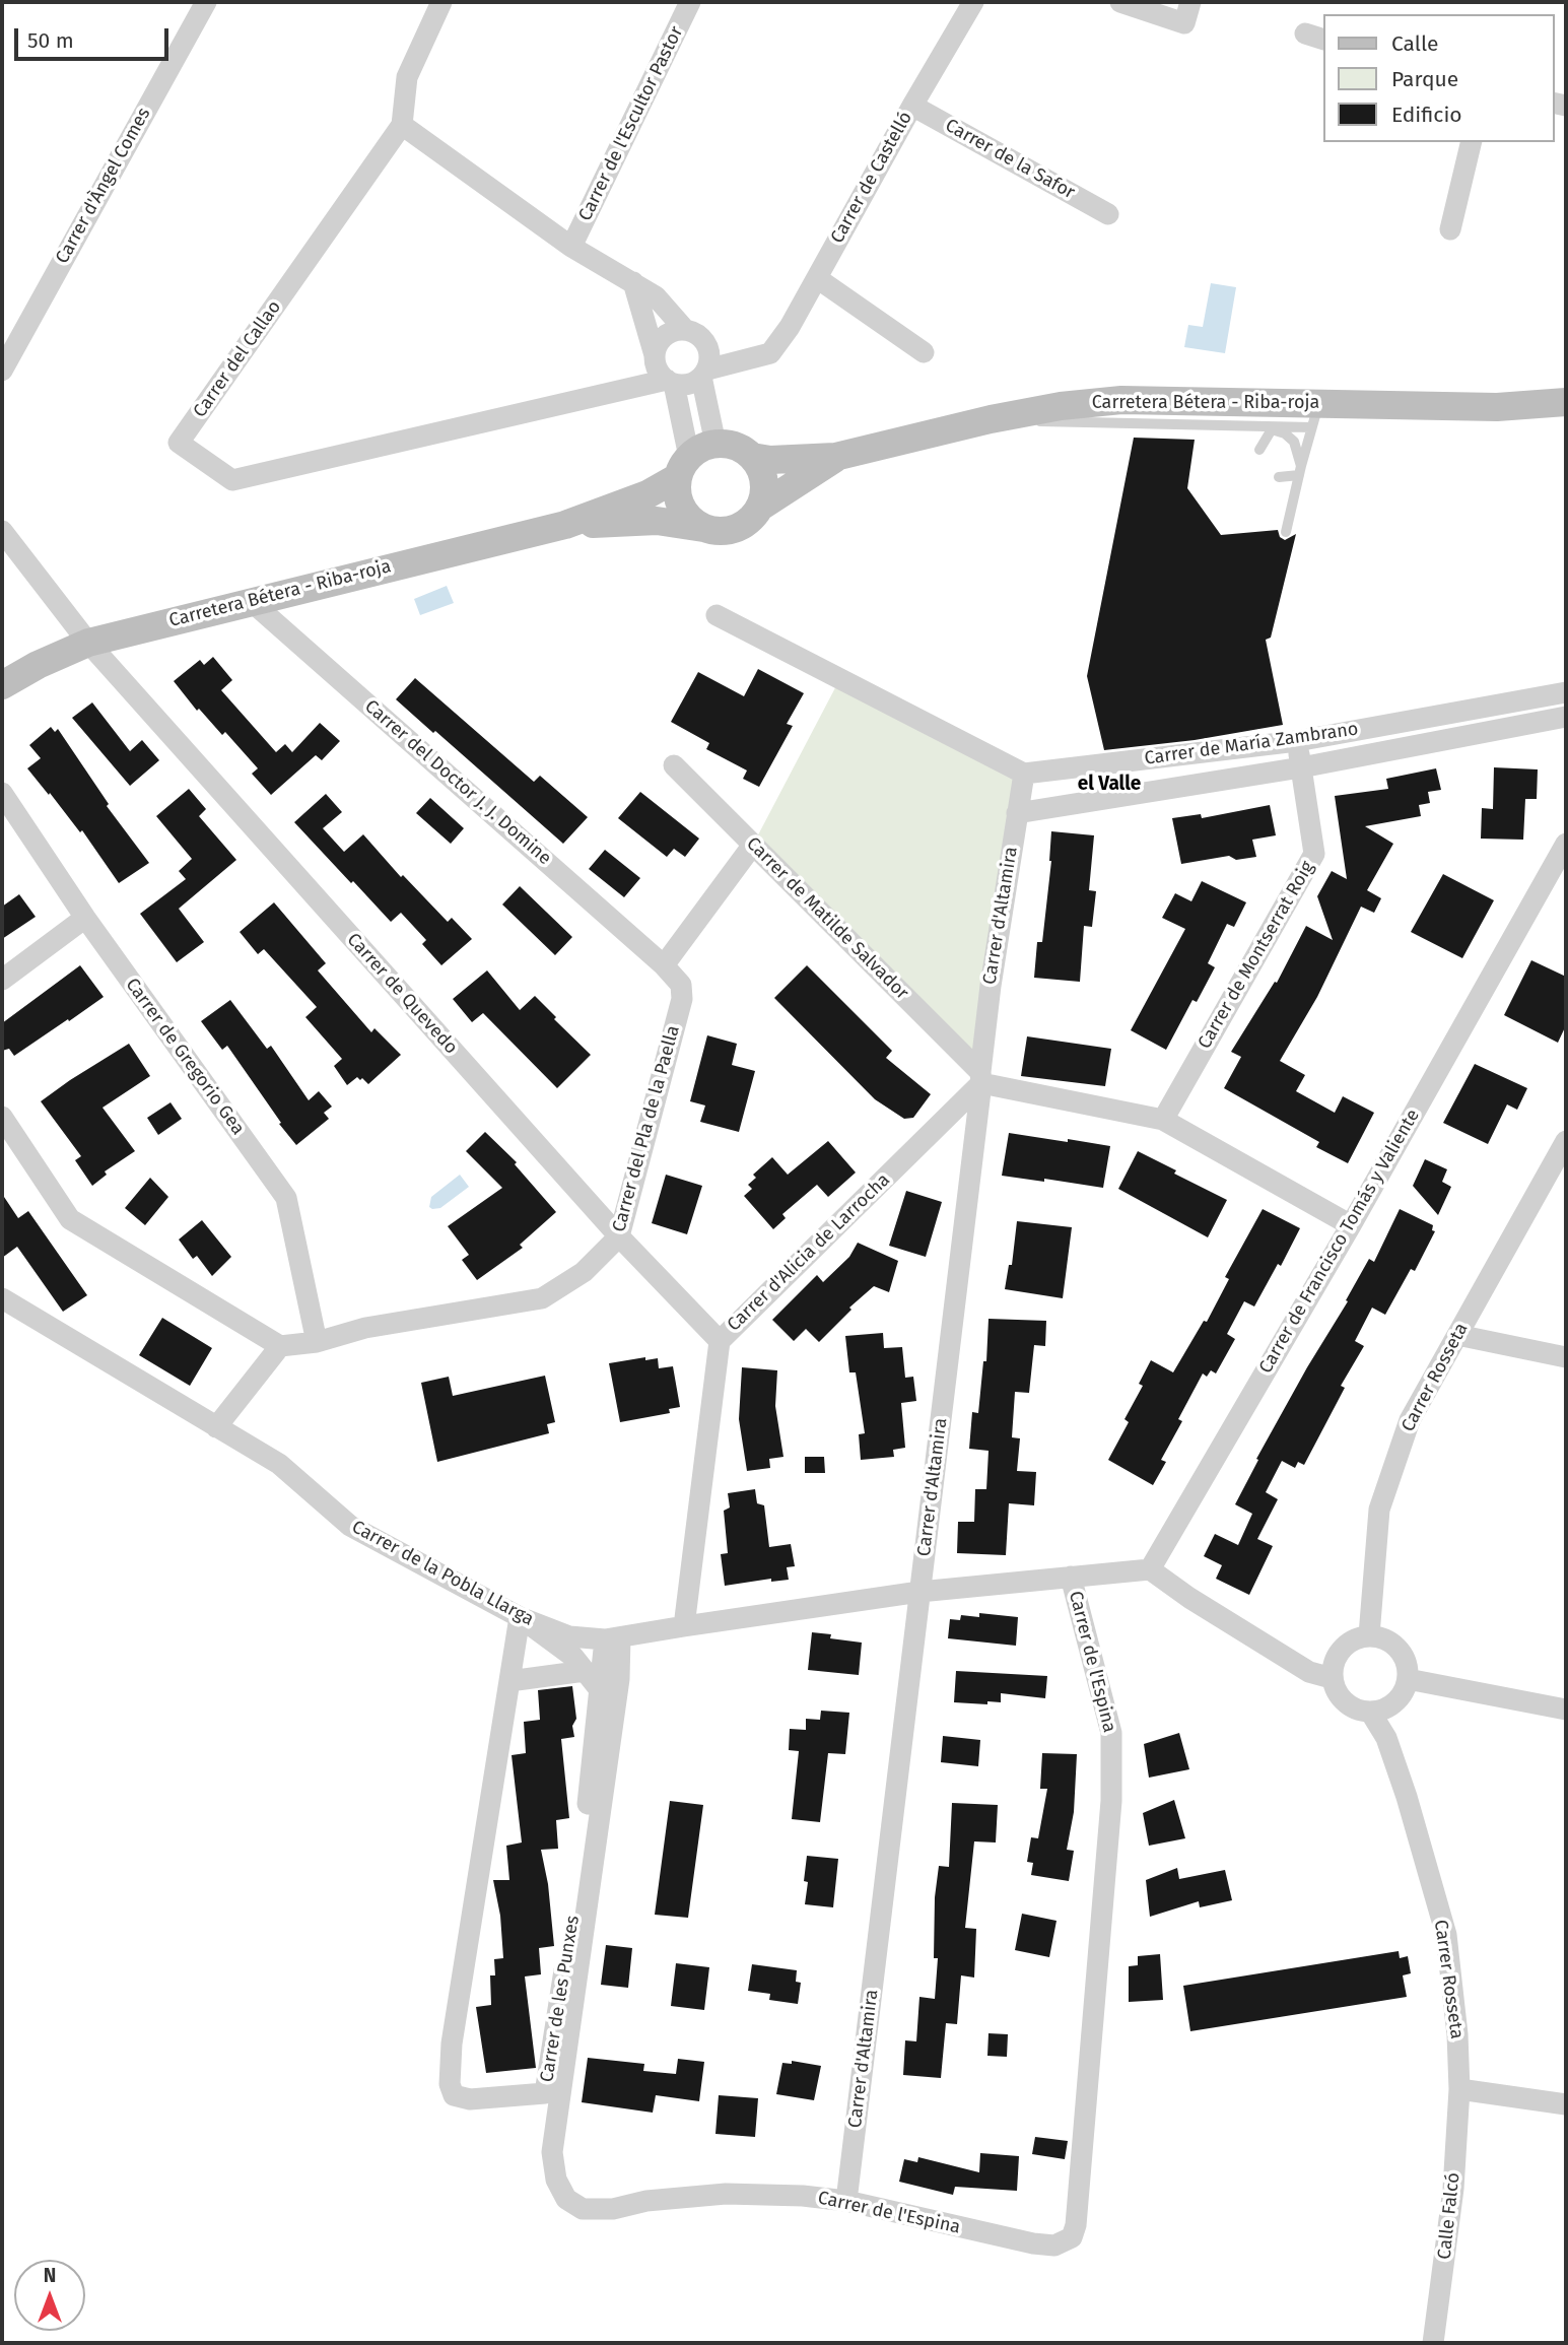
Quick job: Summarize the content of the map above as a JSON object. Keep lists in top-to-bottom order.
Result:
{
  "streets": {
    "main road": ["Carretera Bétera - Riba-roja"],
    "street": [
      "Carrer de l'Escultor Pastor",
      "Carrer de la Safor",
      "Carrer de Castelló",
      "Carrer d'Àngel Comes",
      "Carrer del Callao",
      "Carrer de María Zambrano",
      "Carrer del Doctor J. J. Domine",
      "Carrer d'Altamira",
      "Carrer de Matilde Salvador",
      "Carrer de Montserrat Roig",
      "Carrer de Quevedo",
      "Carrer de Gregorio Gea",
      "Carrer del Pla de la Paella",
      "Carrer de Francisco Tomás y Valiente",
      "Carrer d'Alicia de Larrocha",
      "Carrer Rosseta",
      "Carrer de la Pobla Llarga",
      "Carrer de l'Espina",
      "Carrer de les Punxes",
      "Calle Falcó"
    ]
  },
  "crossings": [
    ["Carrer de la Safor", "Carrer de Castelló"],
    ["Carretera Bétera - Riba-roja", "Carrer del Doctor J. J. Domine"],
    ["Carretera Bétera - Riba-roja", "Carrer de Quevedo"],
    ["Carrer de María Zambrano", "Carrer d'Altamira"],
    ["Carrer de María Zambrano", "Carrer de Montserrat Roig"],
    ["Carrer del Doctor J. J. Domine", "Carrer del Pla de la Paella"],
    ["Carrer d'Altamira", "Carrer de Matilde Salvador"],
    ["Carrer d'Altamira", "Carrer d'Alicia de Larrocha"],
    ["Carrer d'Altamira", "Carrer de la Pobla Llarga"],
    ["Carrer d'Altamira", "Carrer de l'Espina"],
    ["Carrer de Matilde Salvador", "Carrer d'Alicia de Larrocha"],
    ["Carrer de Quevedo", "Carrer del Pla de la Paella"],
    ["Carrer de Quevedo", "Carrer d'Alicia de Larrocha"],
    ["Carrer de Gregorio Gea", "Carrer del Pla de la Paella"],
    ["Carrer d'Alicia de Larrocha", "Carrer de la Pobla Llarga"],
    ["Carrer Rosseta", "Calle Falcó"],
    ["Carrer de la Pobla Llarga", "Carrer de l'Espina"],
    ["Carrer de la Pobla Llarga", "Carrer de les Punxes"],
    ["Carrer de l'Espina", "Carrer de les Punxes"]
  ],
  "districts": ["el Valle"],
  "legend": ["Calle", "Parque", "Edificio"],
  "scale_bar": "50 m",
  "north": "top"
}
